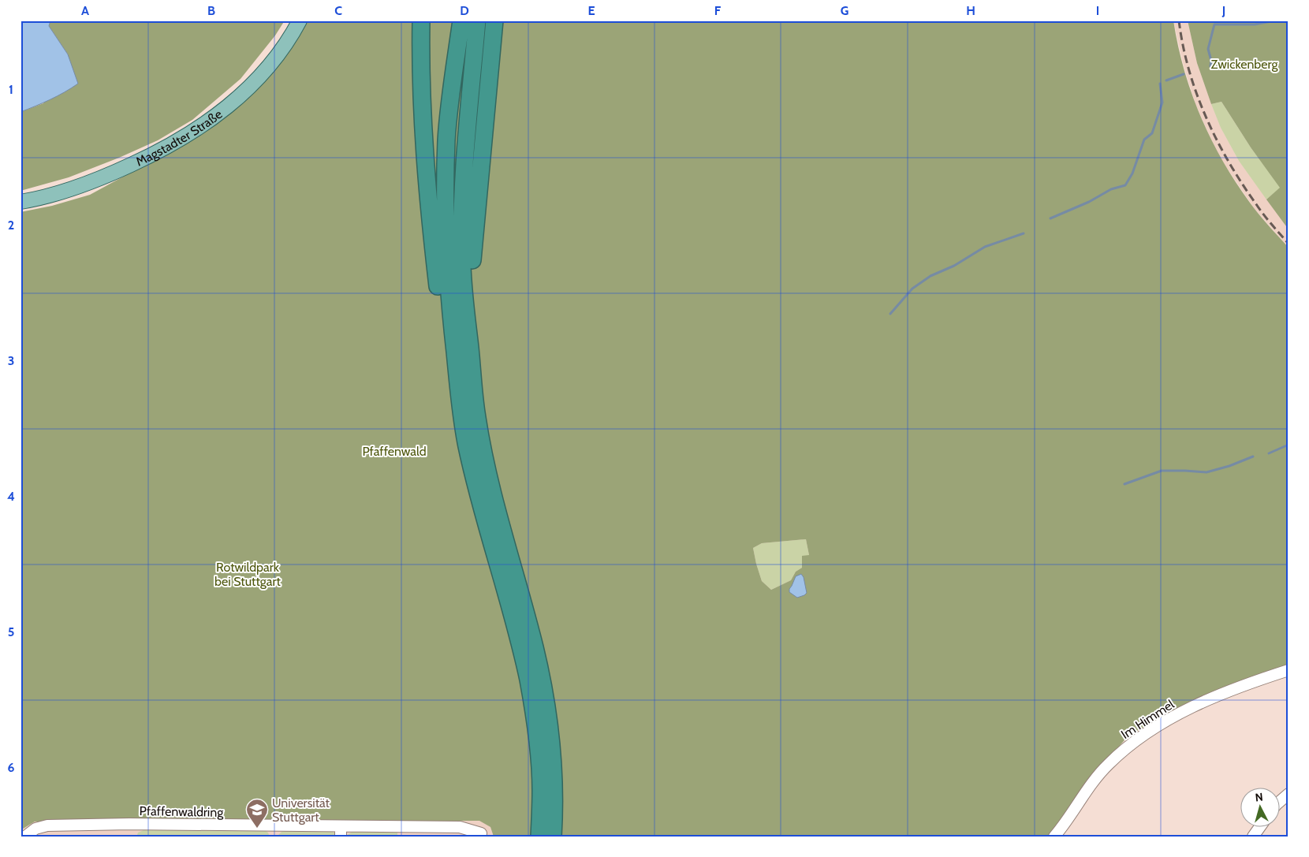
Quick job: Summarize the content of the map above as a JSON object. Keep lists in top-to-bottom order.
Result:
{
  "streets": {
    "main road": ["Magstadter Straße"],
    "street": ["Im Himmel", "Pfaffenwaldring"]
  },
  "parks": ["Zwickenberg", "Pfaffenwald", "Rotwildpark bei Stuttgart"],
  "places": {
    "school or university": ["Universität Stuttgart"]
  },
  "north": "top",
  "grid": {
    "columns": [
      "A",
      "B",
      "C",
      "D",
      "E",
      "F",
      "G",
      "H",
      "I",
      "J"
    ],
    "rows": [
      "1",
      "2",
      "3",
      "4",
      "5",
      "6"
    ]
  }
}
